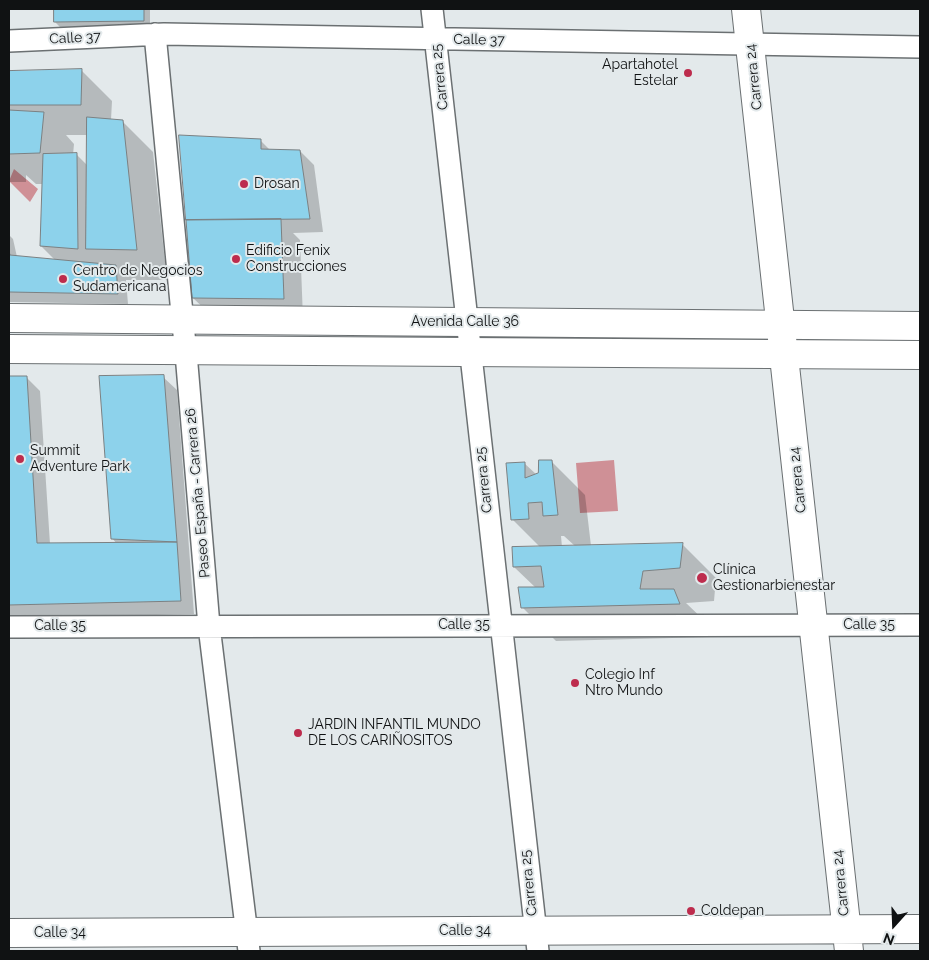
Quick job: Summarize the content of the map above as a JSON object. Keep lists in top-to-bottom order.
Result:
{
  "streets": {
    "street": [
      "Calle 37",
      "Carrera 25",
      "Carrera 24",
      "Avenida Calle 36",
      "Paseo España - Carrera 26",
      "Calle 35",
      "Calle 34"
    ]
  },
  "crossings": [
    ["Calle 37", "Carrera 25"],
    ["Calle 37", "Carrera 24"],
    ["Calle 37", "Paseo España - Carrera 26"],
    ["Carrera 25", "Avenida Calle 36"],
    ["Carrera 25", "Calle 35"],
    ["Carrera 25", "Calle 34"],
    ["Carrera 24", "Avenida Calle 36"],
    ["Carrera 24", "Calle 35"],
    ["Carrera 24", "Calle 34"],
    ["Avenida Calle 36", "Paseo España - Carrera 26"],
    ["Paseo España - Carrera 26", "Calle 35"],
    ["Paseo España - Carrera 26", "Calle 34"]
  ],
  "places": [
    "Apartahotel Estelar",
    "Drosan",
    "Edificio Fenix Construcciones",
    "Centro de Negocios Sudamericana",
    "Summit Adventure Park",
    "Clínica Gestionarbienestar",
    "Colegio Inf Ntro Mundo",
    "JARDIN INFANTIL MUNDO DE LOS CARIÑOSITOS",
    "Coldepan"
  ],
  "north": "bottom"
}
